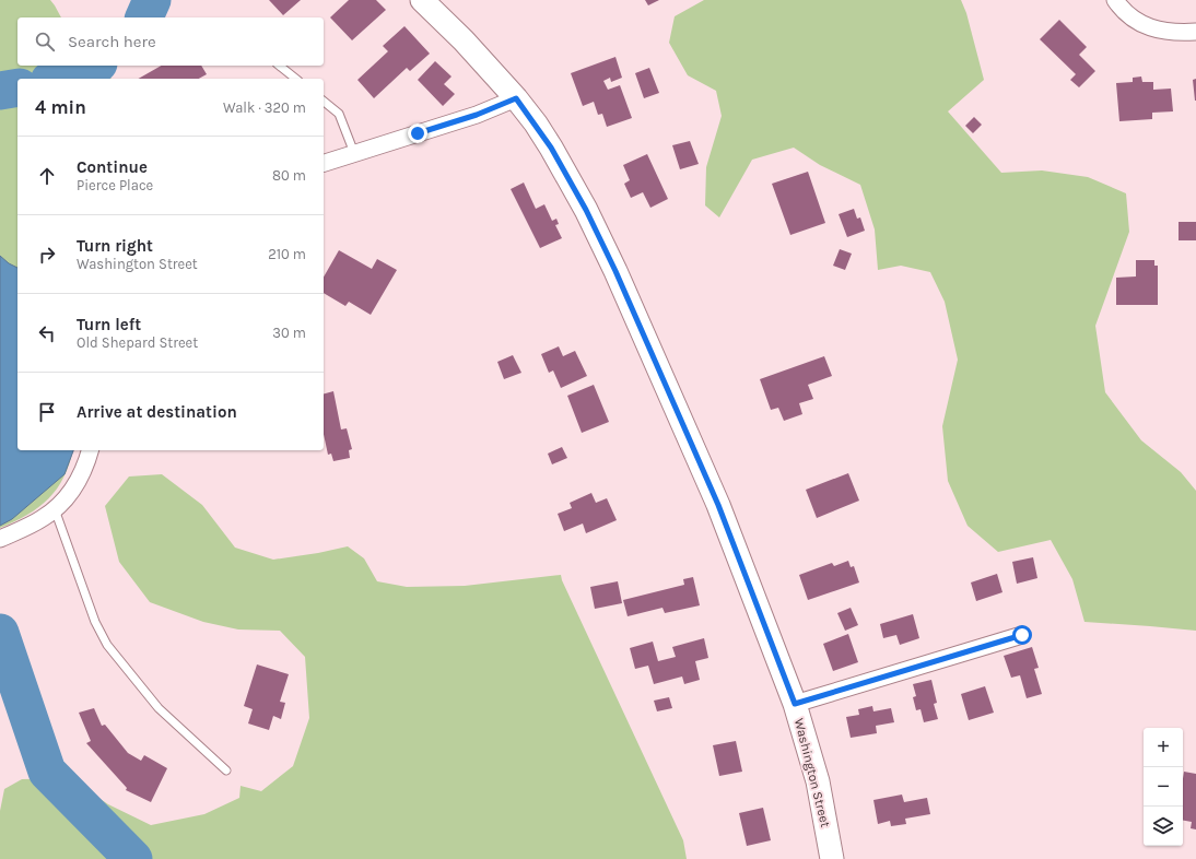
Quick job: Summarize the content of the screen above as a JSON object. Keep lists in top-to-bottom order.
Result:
{
  "streets": {
    "main road": ["Washington Street"]
  },
  "page": {
    "search": "Search here",
    "heading": ["4 min", "Walk · 320 m"],
    "list": [
      ["Continue", "Pierce Place", "80 m"],
      ["Turn right", "Washington Street", "210 m"],
      ["Turn left", "Old Shepard Street", "30 m"],
      "Arrive at destination"
    ],
    "map_buttons": ["+", "−"]
  }
}
